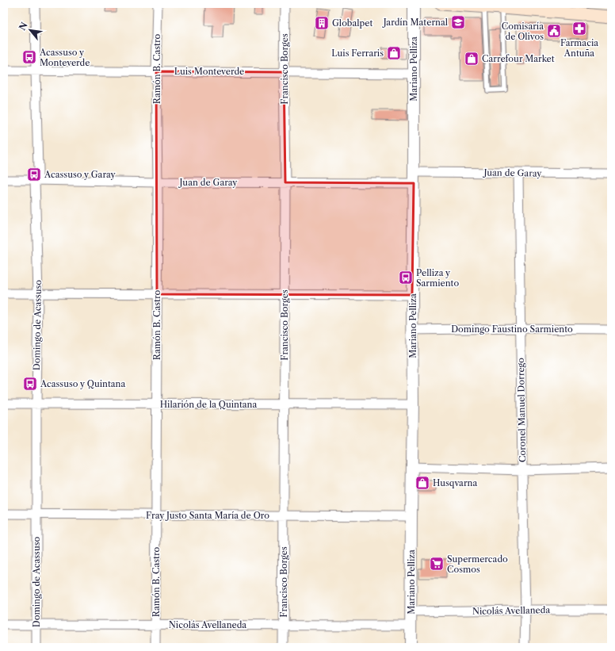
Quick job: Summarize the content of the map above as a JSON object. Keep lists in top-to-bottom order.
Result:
{
  "streets": {
    "street": [
      "Ramón B. Castro",
      "Francisco Borges",
      "Mariano Pelliza",
      "Luis Monteverde",
      "Juan de Garay",
      "Domingo de Acassuso",
      "Domingo Faustino Sarmiento",
      "Hilarión de la Quintana",
      "Coronel Manuel Dorrego",
      "Fray Justo Santa María de Oro",
      "Nicolás Avellaneda"
    ]
  },
  "crossings": [
    ["Ramón B. Castro", "Luis Monteverde"],
    ["Ramón B. Castro", "Juan de Garay"],
    ["Ramón B. Castro", "Hilarión de la Quintana"],
    ["Ramón B. Castro", "Fray Justo Santa María de Oro"],
    ["Ramón B. Castro", "Nicolás Avellaneda"],
    ["Francisco Borges", "Luis Monteverde"],
    ["Francisco Borges", "Juan de Garay"],
    ["Francisco Borges", "Hilarión de la Quintana"],
    ["Francisco Borges", "Fray Justo Santa María de Oro"],
    ["Francisco Borges", "Nicolás Avellaneda"],
    ["Mariano Pelliza", "Luis Monteverde"],
    ["Mariano Pelliza", "Juan de Garay"],
    ["Mariano Pelliza", "Domingo Faustino Sarmiento"],
    ["Mariano Pelliza", "Hilarión de la Quintana"],
    ["Mariano Pelliza", "Fray Justo Santa María de Oro"],
    ["Mariano Pelliza", "Nicolás Avellaneda"],
    ["Luis Monteverde", "Domingo de Acassuso"],
    ["Juan de Garay", "Domingo de Acassuso"],
    ["Juan de Garay", "Coronel Manuel Dorrego"],
    ["Domingo de Acassuso", "Hilarión de la Quintana"],
    ["Domingo de Acassuso", "Fray Justo Santa María de Oro"],
    ["Domingo de Acassuso", "Nicolás Avellaneda"],
    ["Domingo Faustino Sarmiento", "Coronel Manuel Dorrego"],
    ["Coronel Manuel Dorrego", "Nicolás Avellaneda"]
  ],
  "places": {
    "school or university": ["Jardín Maternal"],
    "building": ["Globalpet"],
    "pharmacy": ["Farmacia Antuña"],
    "public building": ["Comisaría de Olivos"],
    "shop": ["Luis Ferraris", "Carrefour Market", "Husqvarna"],
    "bus stop": [
      "Acassuso y Monteverde",
      "Acassuso y Garay",
      "Pelliza y Sarmiento",
      "Acassuso y Quintana"
    ],
    "supermarket": ["Supermercado Cosmos"]
  },
  "north": "top left"
}
